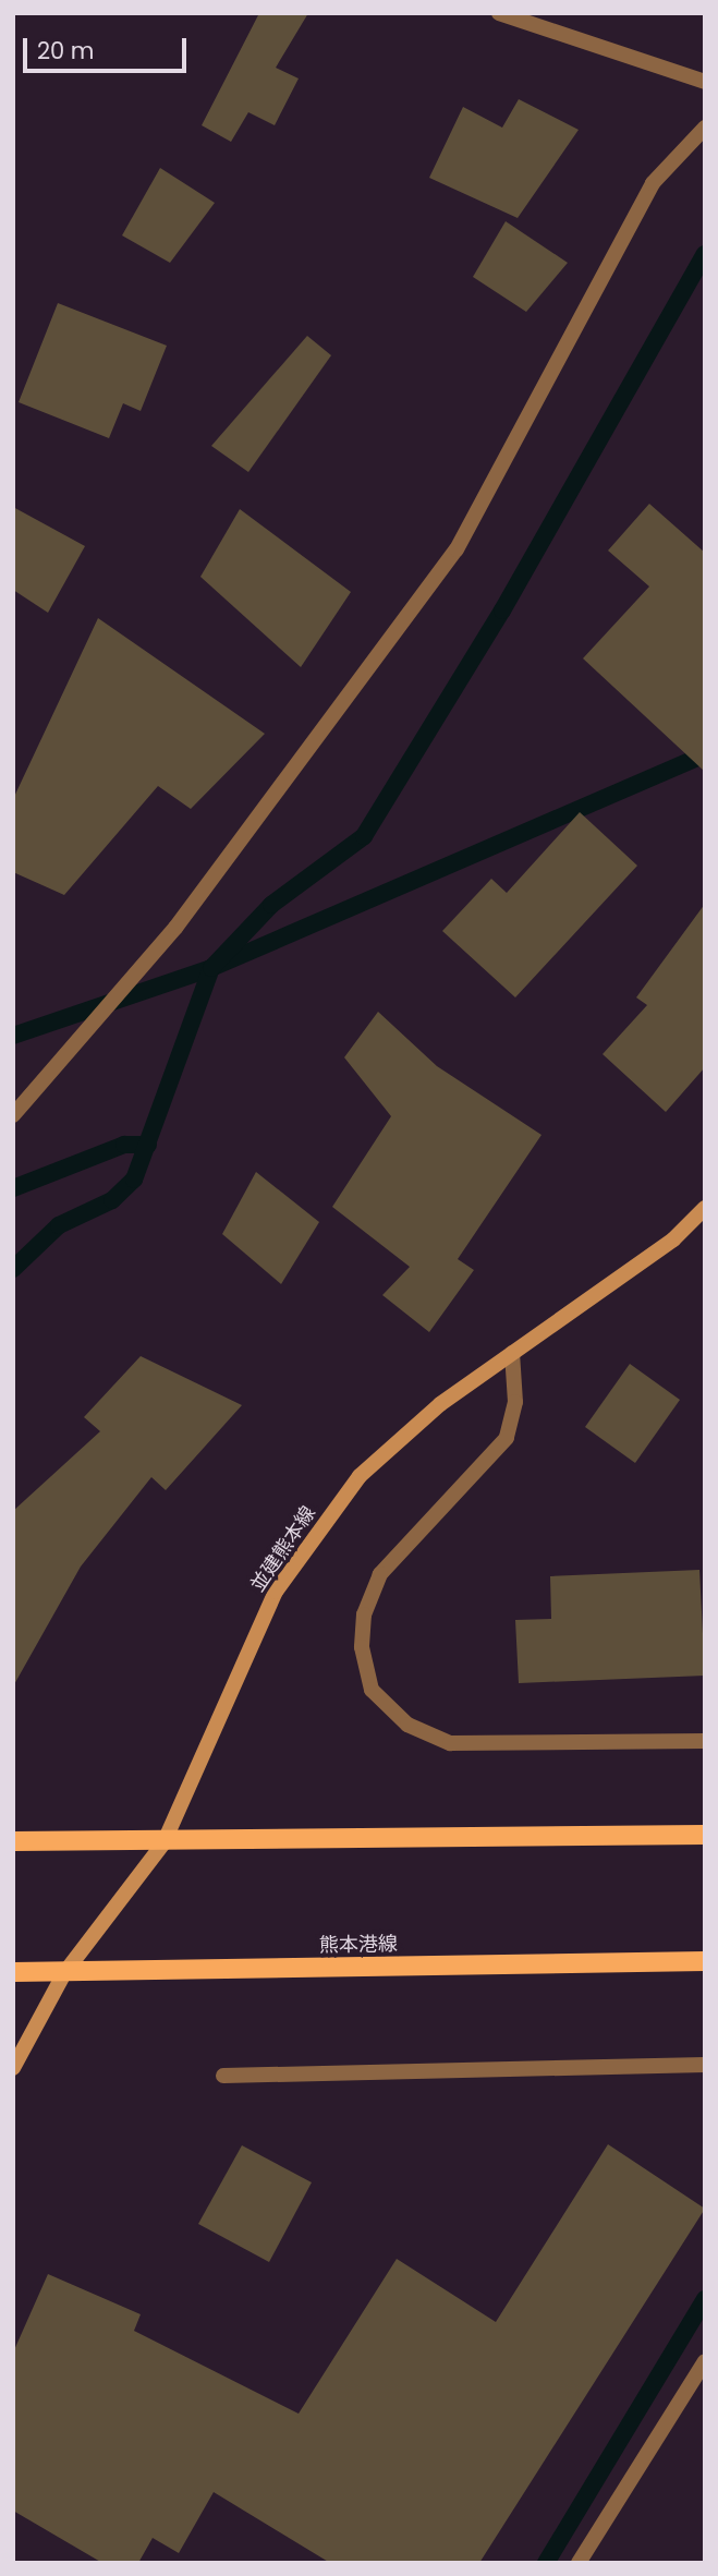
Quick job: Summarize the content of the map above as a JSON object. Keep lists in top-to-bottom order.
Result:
{
  "streets": {
    "main road": ["並建熊本線", "熊本港線"]
  },
  "crossings": [
    ["並建熊本線", "熊本港線"]
  ],
  "scale_bar": "20 m"
}
